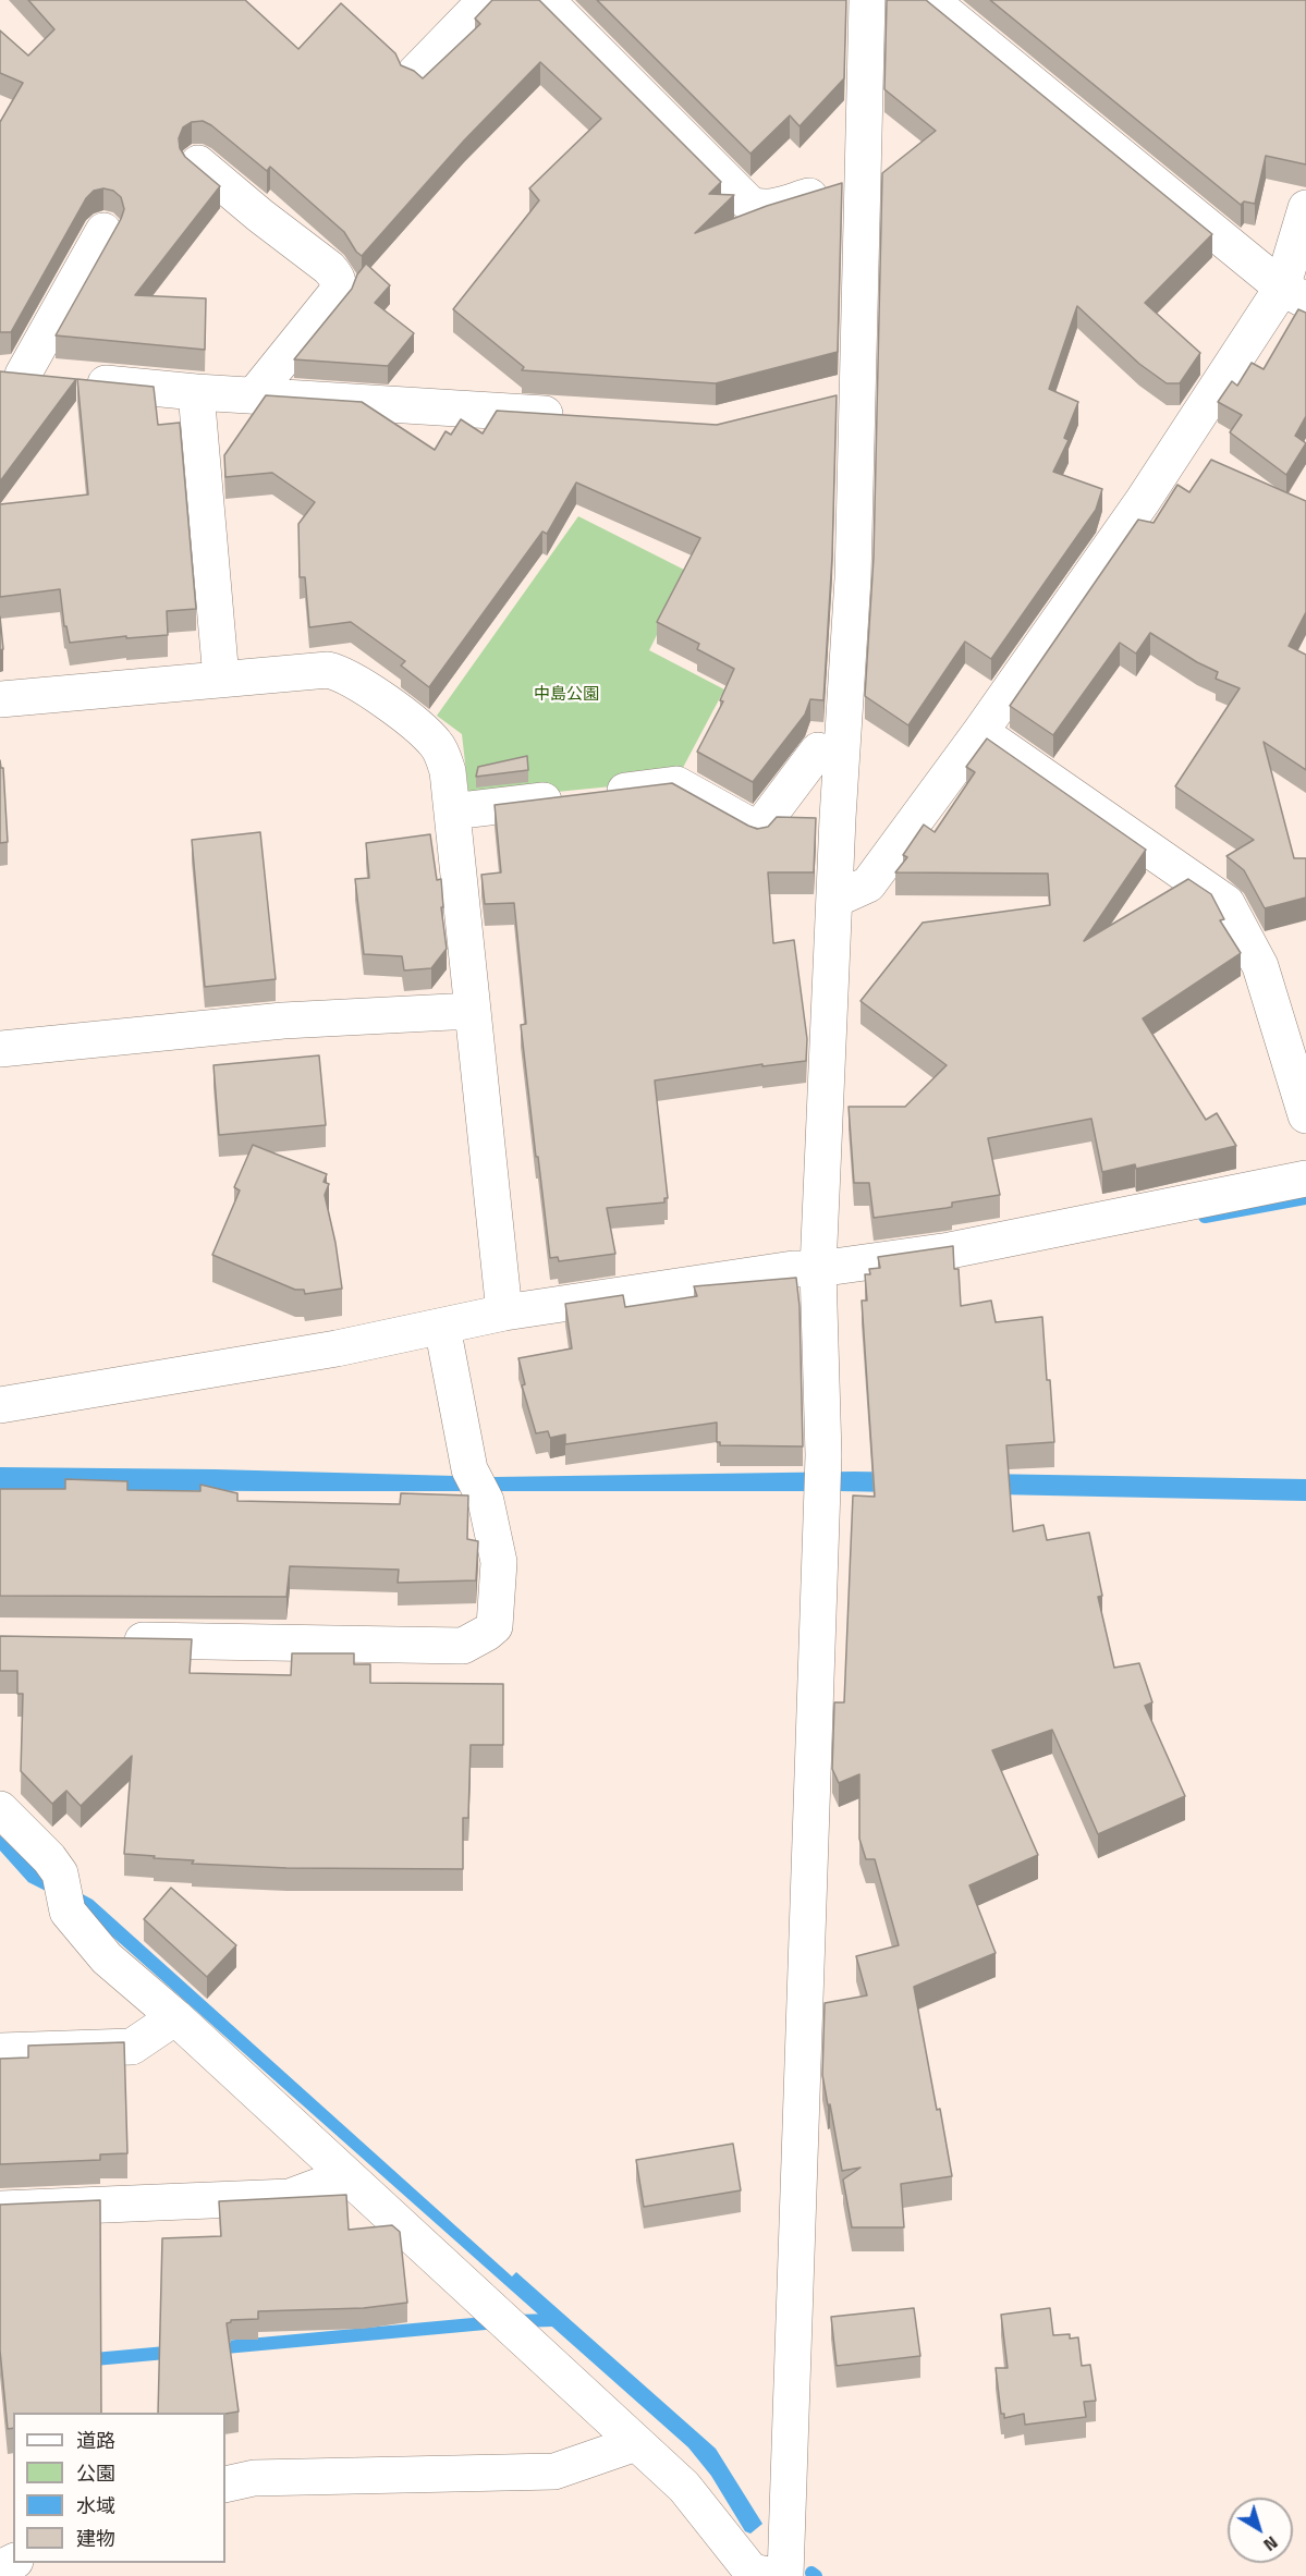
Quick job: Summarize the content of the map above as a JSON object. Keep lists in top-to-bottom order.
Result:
{
  "parks": ["中島公園"],
  "legend": [
    "道路",
    "公園",
    "水域",
    "建物"
  ],
  "north": "bottom right"
}
